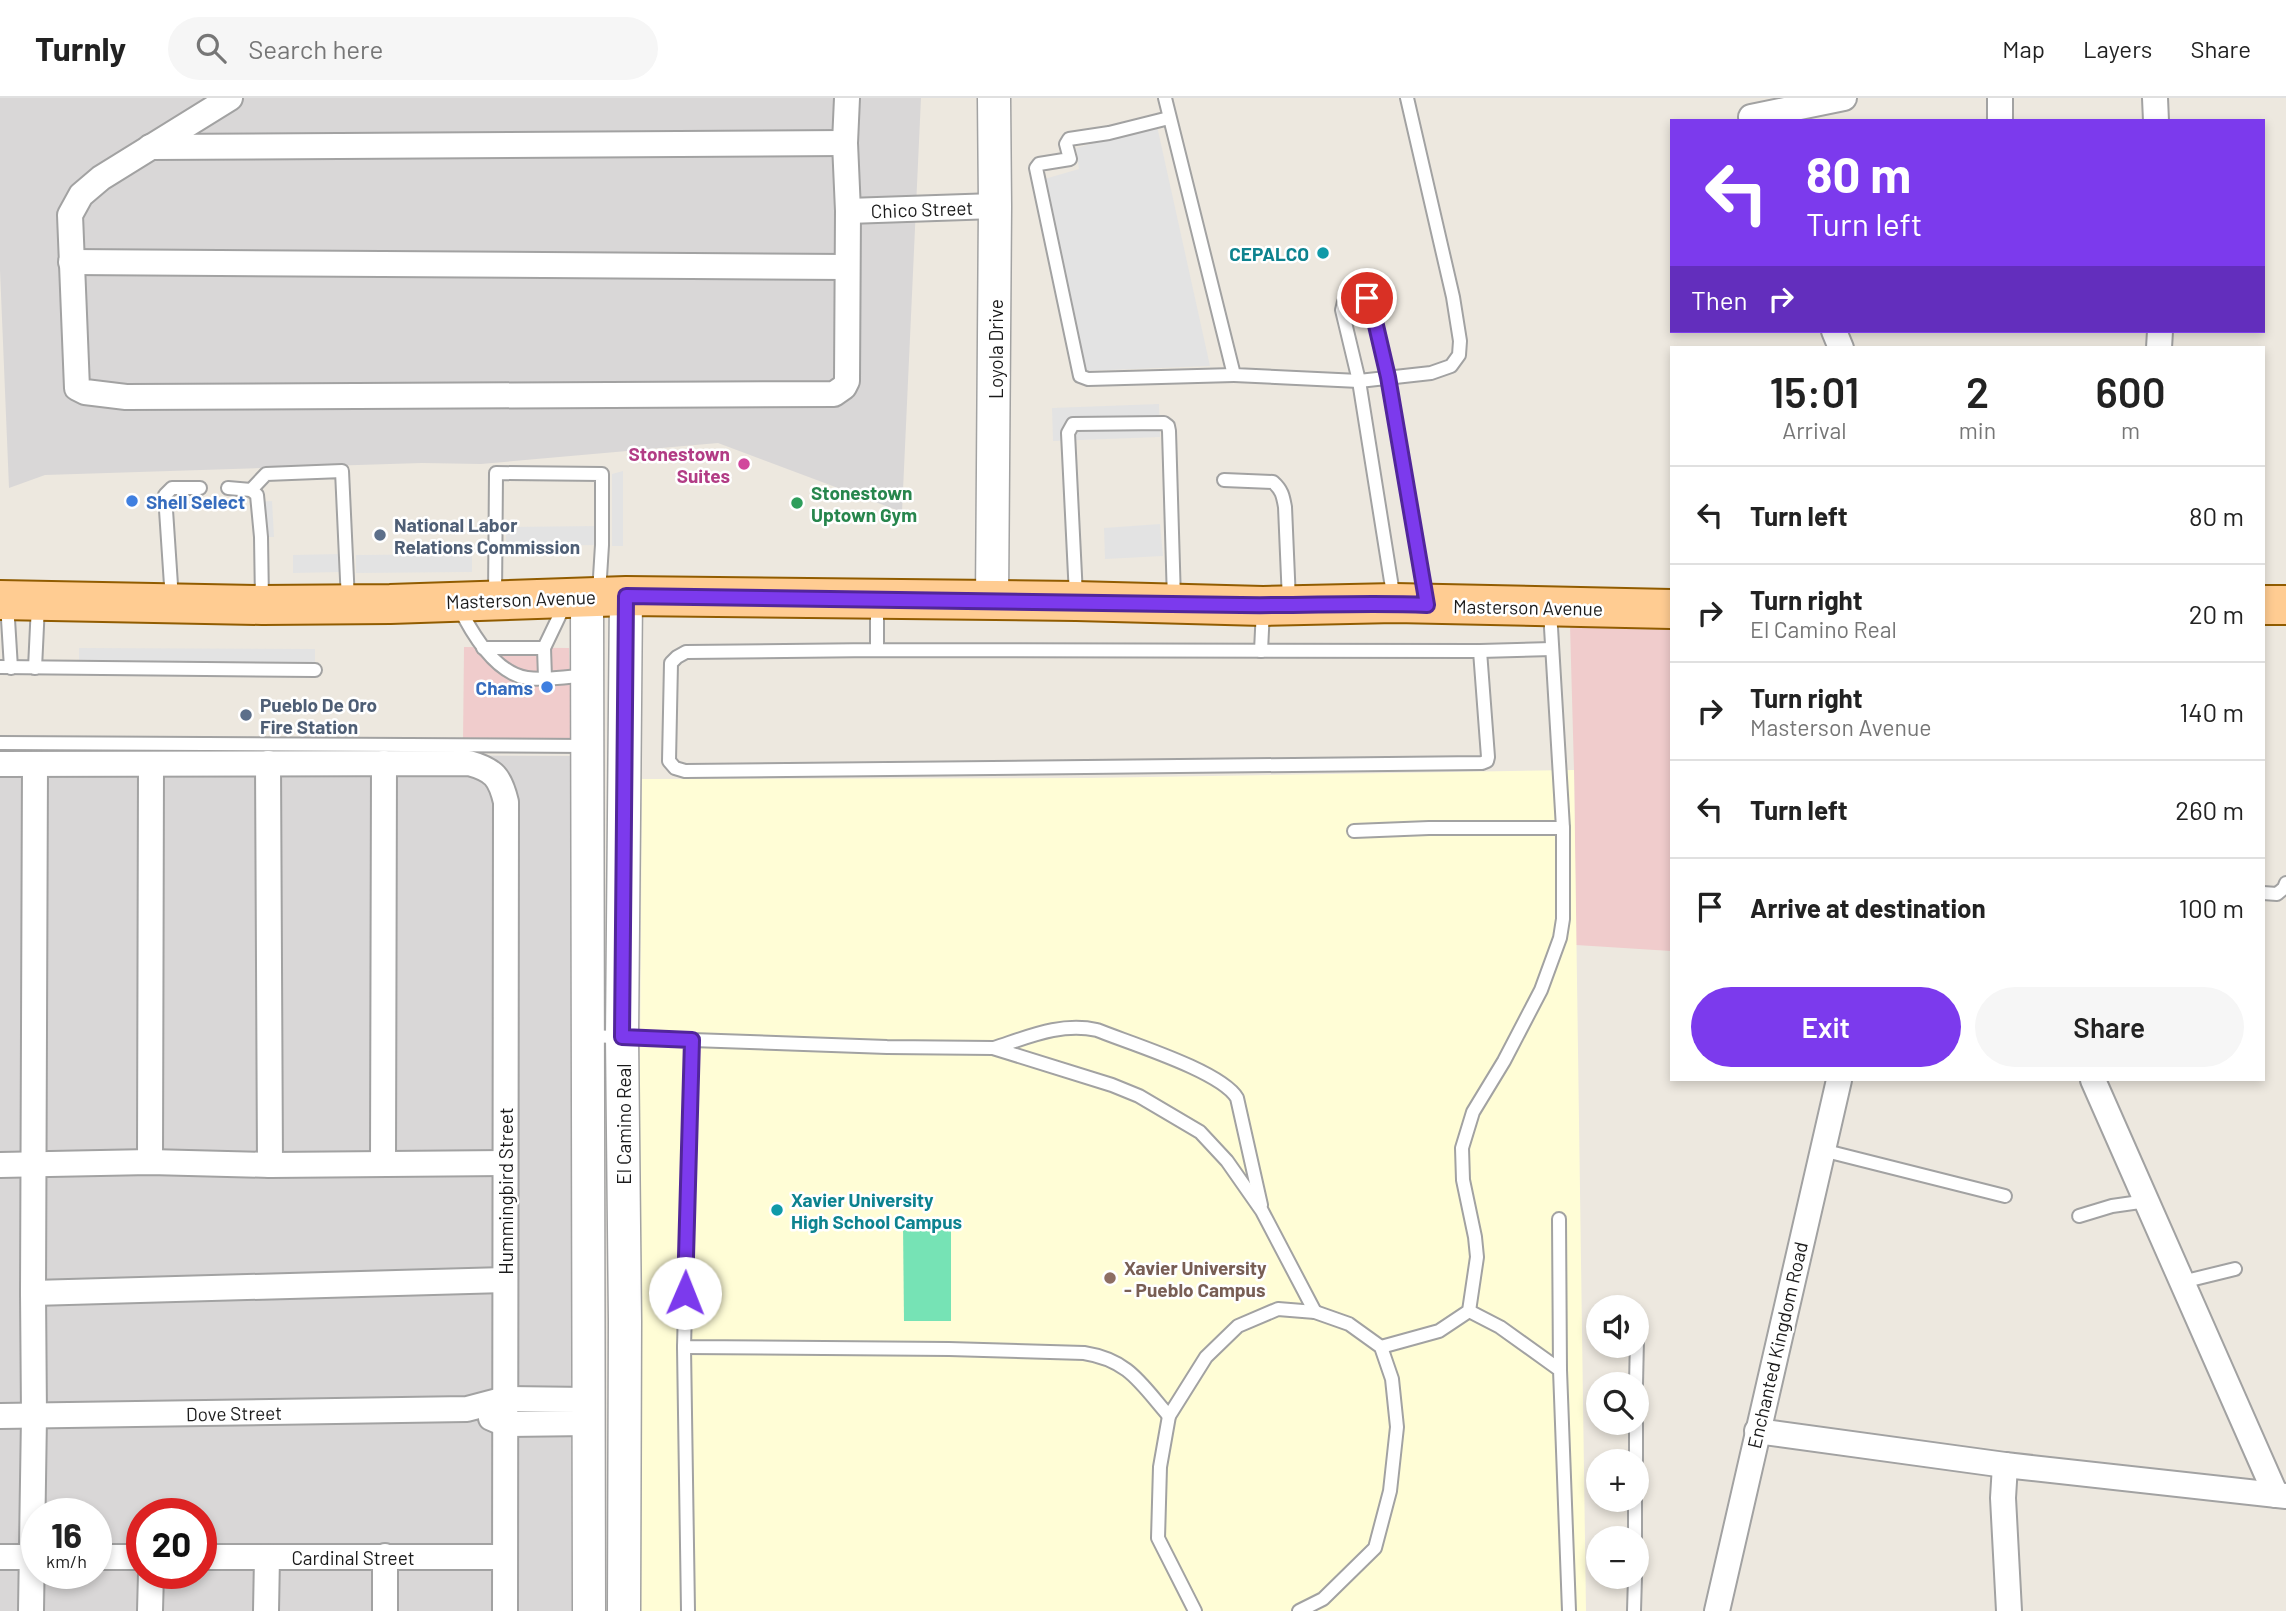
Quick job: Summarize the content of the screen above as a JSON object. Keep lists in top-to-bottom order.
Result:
{
  "streets": {
    "main road": ["Masterson Avenue"],
    "street": [
      "Chico Street",
      "Loyola Drive",
      "El Camino Real",
      "Hummingbird Street",
      "Enchanted Kingdom Road",
      "Dove Street",
      "Cardinal Street"
    ]
  },
  "crossings": [
    ["Chico Street", "Loyola Drive"],
    ["Loyola Drive", "Masterson Avenue"],
    ["Masterson Avenue", "El Camino Real"],
    ["El Camino Real", "Dove Street"],
    ["Hummingbird Street", "Dove Street"],
    ["Hummingbird Street", "Cardinal Street"]
  ],
  "places": [
    "CEPALCO",
    "Stonestown Suites",
    "Shell Select",
    "Stonestown Uptown Gym",
    "National Labor Relations Commission",
    "Chams",
    "Pueblo De Oro Fire Station",
    "Xavier University High School Campus",
    "Xavier University - Pueblo Campus"
  ],
  "page": {
    "header": "Turnly",
    "search": "Search here",
    "nav": ["Map", "Layers", "Share"],
    "turn": ["80 m", "Turn left"],
    "then": "Then",
    "eta": [
      "15:01",
      "Arrival",
      "2",
      "min",
      "600",
      "m"
    ],
    "list": [
      {
        "name": "Turn left",
        "value": "80 m"
      },
      {
        "name": "Turn right",
        "note": "El Camino Real",
        "value": "20 m"
      },
      {
        "name": "Turn right",
        "note": "Masterson Avenue",
        "value": "140 m"
      },
      {
        "name": "Turn left",
        "value": "260 m"
      },
      {
        "name": "Arrive at destination",
        "value": "100 m"
      }
    ],
    "buttons": ["Exit", "Share"],
    "map_buttons": ["+", "−"],
    "speed": "16 km/h",
    "limit": "20"
  }
}
